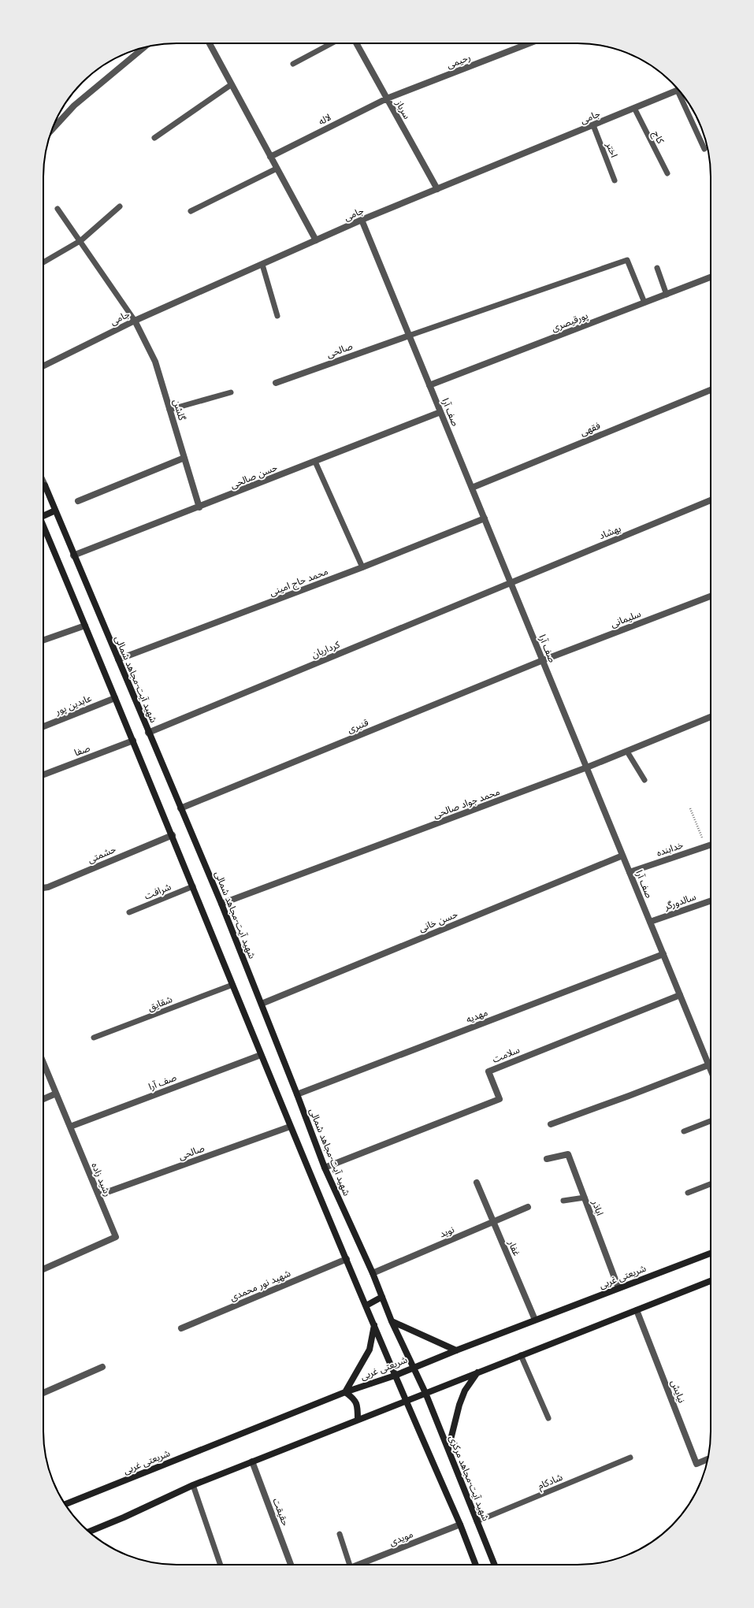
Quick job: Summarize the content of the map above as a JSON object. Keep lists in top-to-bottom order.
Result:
{
  "streets": {
    "main road": ["شهید آیت-مجاهد شمالی", "شریعتی غربی", "شهید آیت-مجاهد مرکزی"],
    "street": [
      "رحیمی",
      "سرباز",
      "جامی",
      "لاله",
      "پورقیصری",
      "صالحی",
      "گلشن",
      "صف آرا",
      "فقهی",
      "حسن صالحی",
      "بهشاد",
      "محمد حاج امینی",
      "سلیمانی",
      "کرداریان",
      "عابدین پور",
      "قنبری",
      "صفا",
      "محمد جواد صالحی",
      "خدابنده",
      "حشمتی",
      "سالدورگر",
      "حسن خانی",
      "مهدیه",
      "سلامت",
      "رشید زاده",
      "اباذر",
      "نوید",
      "غفار",
      "شهید نور محمدی",
      "نیایش",
      "حقیقت",
      "مویدی"
    ],
    "lane": [
      "کاج",
      "اختر",
      "شرافت",
      "شقایق",
      "شادکام"
    ]
  },
  "crossings": [
    ["رحیمی", "سرباز"],
    ["رحیمی", "لاله"],
    ["سرباز", "جامی"],
    ["سرباز", "لاله"],
    ["جامی", "کاج"],
    ["جامی", "اختر"],
    ["جامی", "گلشن"],
    ["جامی", "صف آرا"],
    ["پورقیصری", "صف آرا"],
    ["صالحی", "صف آرا"],
    ["صالحی", "رشید زاده"],
    ["گلشن", "حسن صالحی"],
    ["صف آرا", "فقهی"],
    ["صف آرا", "حسن صالحی"],
    ["صف آرا", "بهشاد"],
    ["صف آرا", "محمد حاج امینی"],
    ["صف آرا", "سلیمانی"],
    ["صف آرا", "کرداریان"],
    ["صف آرا", "قنبری"],
    ["صف آرا", "محمد جواد صالحی"],
    ["صف آرا", "خدابنده"],
    ["صف آرا", "سالدورگر"],
    ["صف آرا", "حسن خانی"],
    ["صف آرا", "مهدیه"],
    ["صف آرا", "سلامت"],
    ["صف آرا", "رشید زاده"],
    ["حسن صالحی", "شهید آیت-مجاهد شمالی"],
    ["بهشاد", "کرداریان"],
    ["محمد حاج امینی", "شهید آیت-مجاهد شمالی"],
    ["سلیمانی", "قنبری"],
    ["کرداریان", "شهید آیت-مجاهد شمالی"],
    ["شهید آیت-مجاهد شمالی", "قنبری"],
    ["شهید آیت-مجاهد شمالی", "محمد جواد صالحی"],
    ["شهید آیت-مجاهد شمالی", "حسن خانی"],
    ["شهید آیت-مجاهد شمالی", "مهدیه"],
    ["شهید آیت-مجاهد شمالی", "سلامت"],
    ["شهید آیت-مجاهد شمالی", "نوید"],
    ["شهید آیت-مجاهد شمالی", "شریعتی غربی"],
    ["شهید آیت-مجاهد شمالی", "شهید آیت-مجاهد مرکزی"],
    ["اباذر", "شریعتی غربی"],
    ["نوید", "غفار"],
    ["غفار", "شریعتی غربی"],
    ["شریعتی غربی", "شهید آیت-مجاهد مرکزی"],
    ["شهید آیت-مجاهد مرکزی", "شادکام"]
  ]
}
